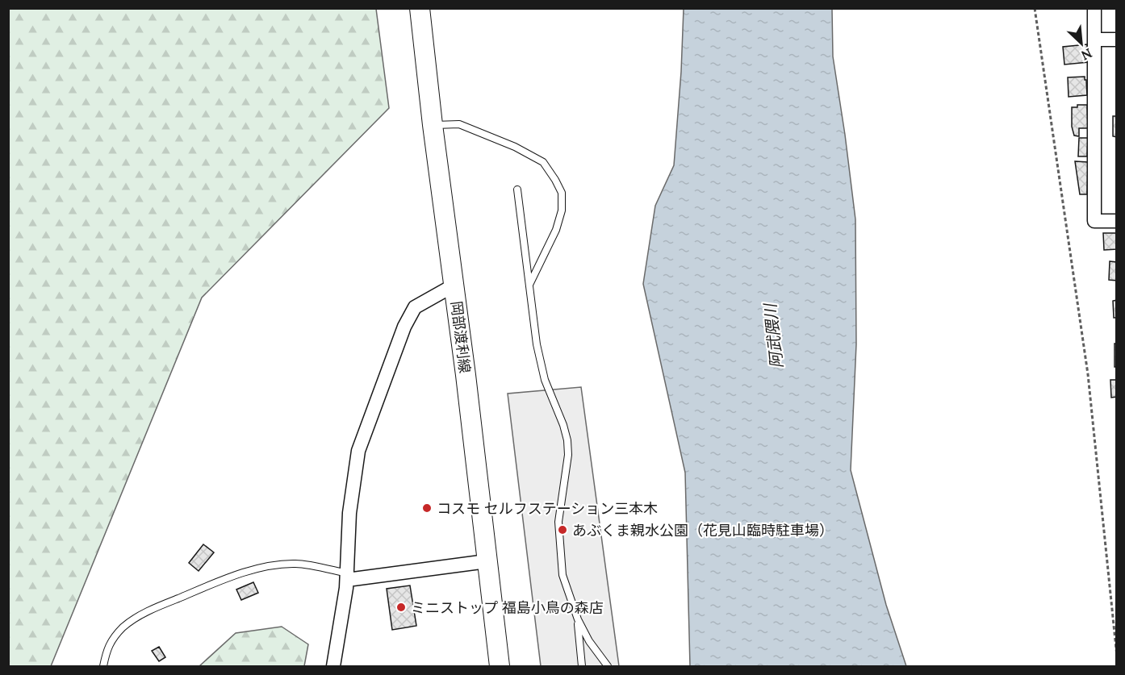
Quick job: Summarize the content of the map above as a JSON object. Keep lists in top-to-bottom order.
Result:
{
  "streets": {
    "main road": ["岡部渡利線"]
  },
  "water": ["阿武隈川"],
  "places": ["コスモ セルフステーション三本木", "あぶくま親水公園（花見山臨時駐車場）", "ミニストップ 福島小鳥の森店"],
  "north": "bottom right"
}
